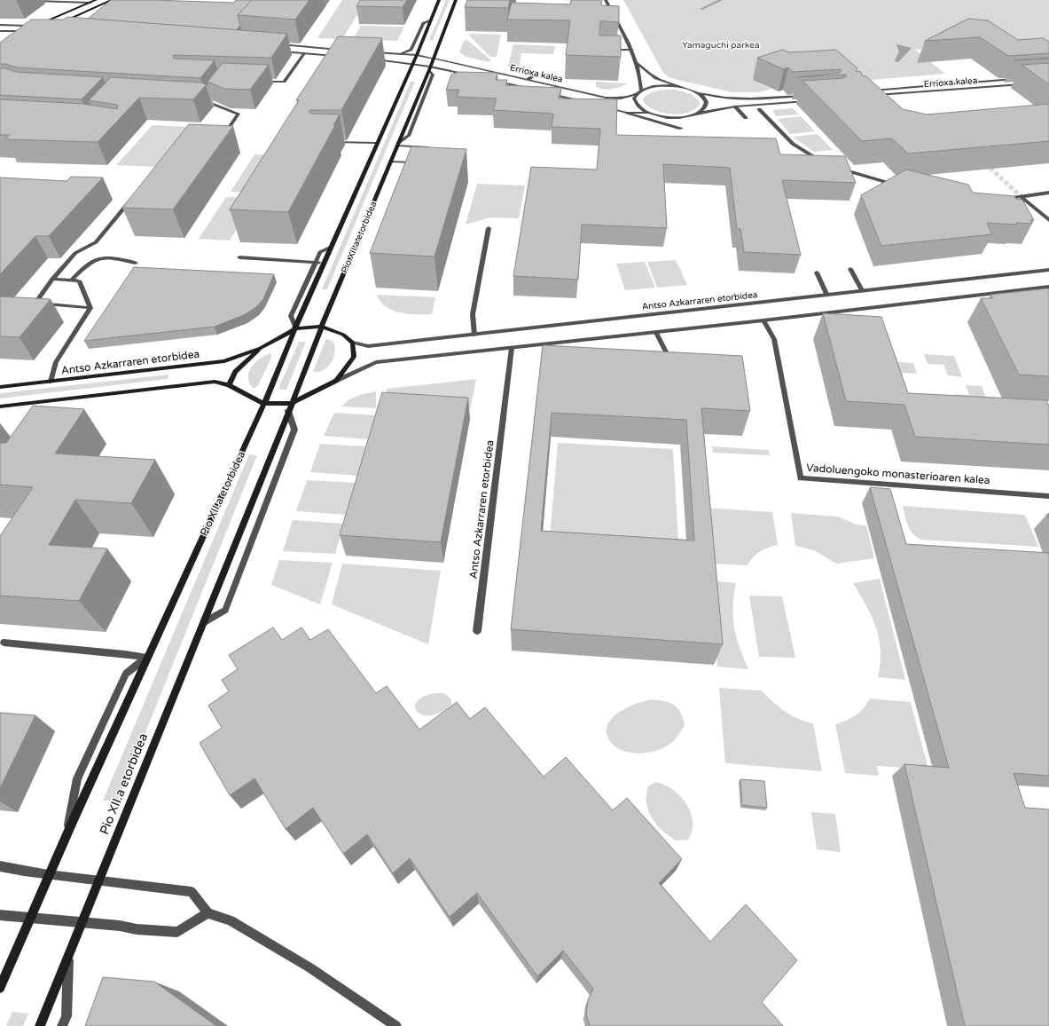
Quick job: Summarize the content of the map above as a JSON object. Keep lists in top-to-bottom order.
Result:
{
  "streets": {
    "main road": ["Pio XII.a etorbidea", "Antso Azkarraren etorbidea"],
    "street": ["Errioxa kalea", "Vadoluengoko monasterioaren kalea"]
  },
  "crossings": [
    ["Errioxa kalea", "Pio XII.a etorbidea"],
    ["Pio XII.a etorbidea", "Antso Azkarraren etorbidea"]
  ],
  "parks": ["Yamaguchi parkea"]
}
